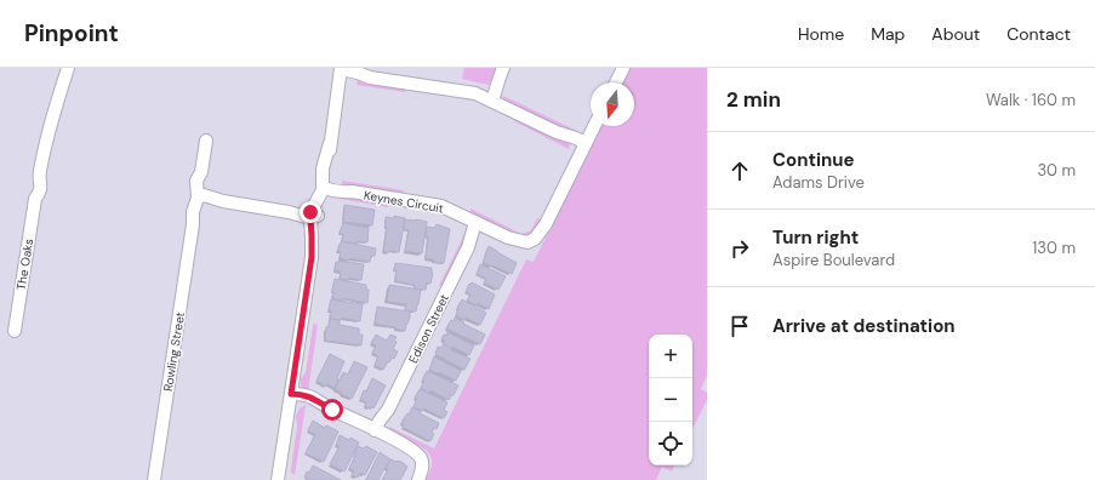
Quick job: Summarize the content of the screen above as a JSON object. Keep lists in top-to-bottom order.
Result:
{
  "streets": {
    "street": [
      "Keynes Circuit",
      "The Oaks",
      "Edison Street",
      "Rowling Street"
    ]
  },
  "crossings": [
    ["Keynes Circuit", "Edison Street"]
  ],
  "north": "bottom",
  "page": {
    "header": "Pinpoint",
    "nav": [
      "Home",
      "Map",
      "About",
      "Contact"
    ],
    "heading": ["2 min", "Walk · 160 m"],
    "list": [
      ["Continue", "Adams Drive", "30 m"],
      ["Turn right", "Aspire Boulevard", "130 m"],
      "Arrive at destination"
    ],
    "map_buttons": ["+", "−"]
  }
}
